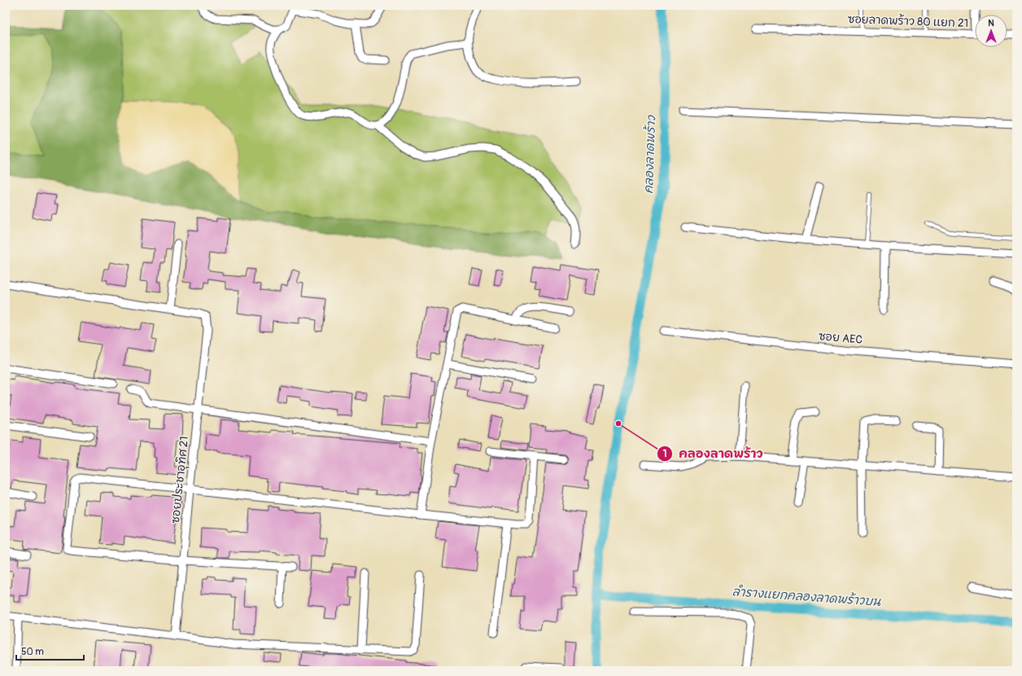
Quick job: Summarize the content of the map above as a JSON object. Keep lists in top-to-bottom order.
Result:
{
  "streets": {
    "street": ["ซอยลาดพร้าว 80 แยก 21", "ซอย AEC", "ซอยประชาอุทิศ 21"]
  },
  "water": ["คลองลาดพร้าว", "ลำรางแยกคลองลาดพร้าวบน"],
  "places": ["คลองลาดพร้าว"],
  "scale_bar": "50 m",
  "north": "top"
}
